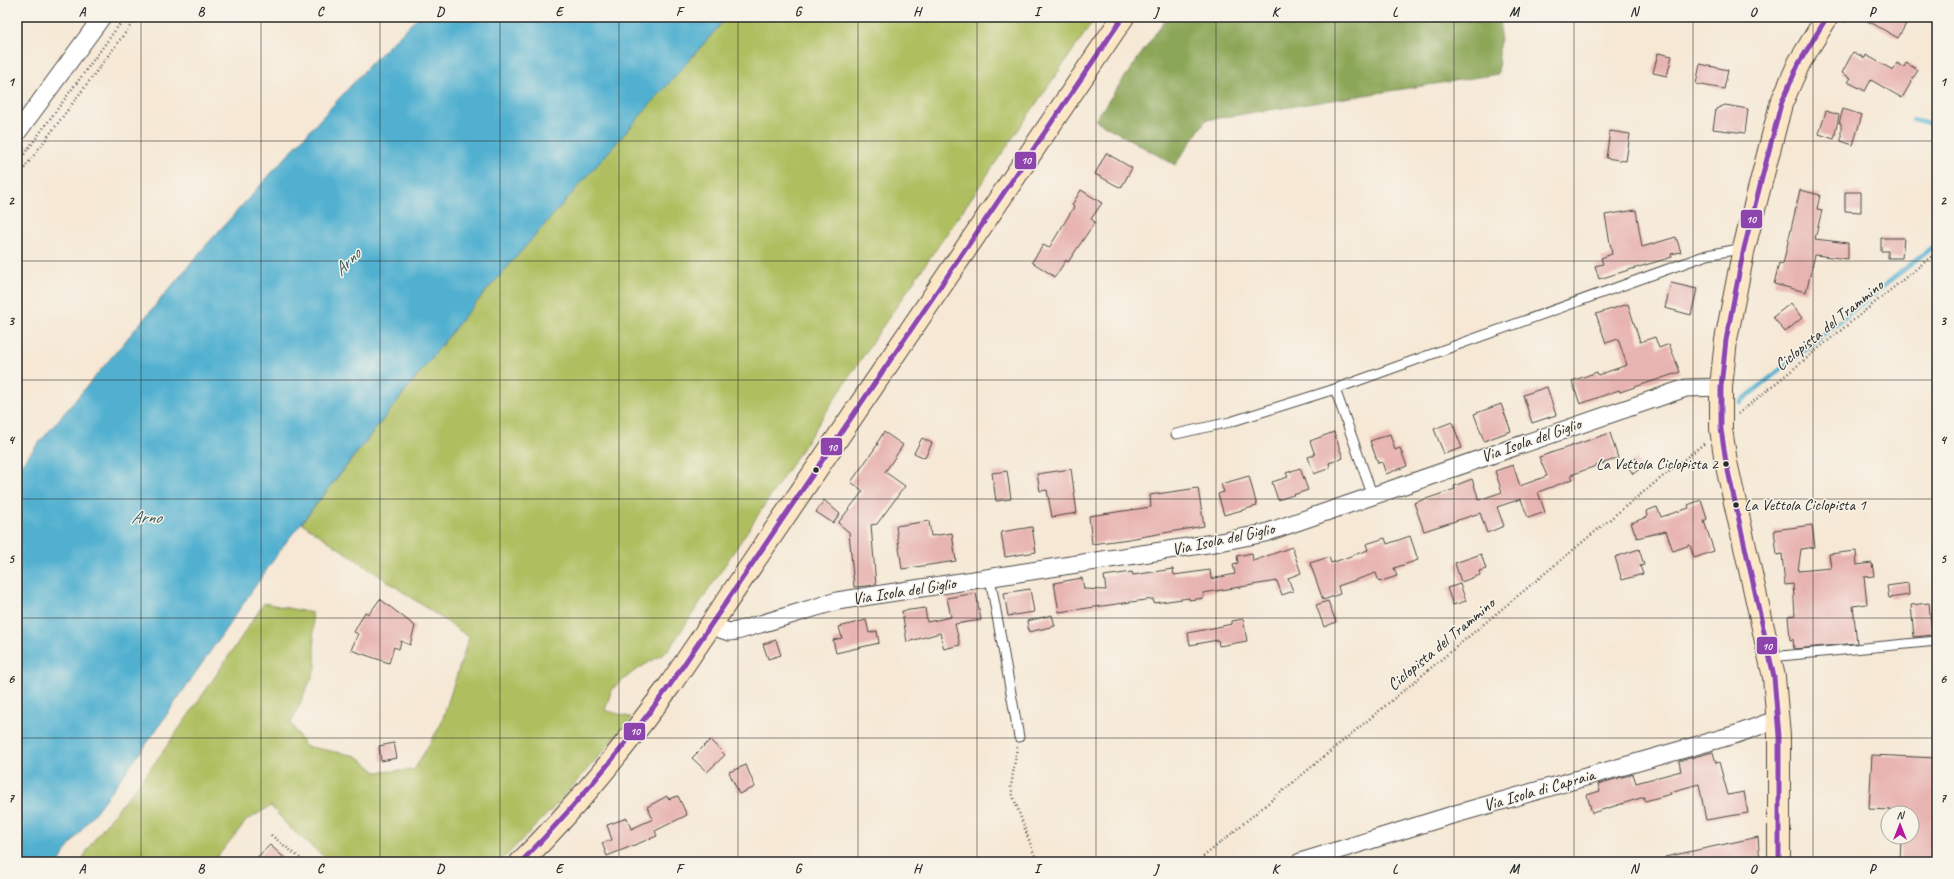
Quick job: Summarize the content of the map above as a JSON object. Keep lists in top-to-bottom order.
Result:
{
  "streets": {
    "street": ["Via Isola del Giglio", "Via Isola di Capraia"],
    "path": ["Ciclopista del Trammino"]
  },
  "water": ["Arno"],
  "places": ["La Vettola Ciclopista 2", "La Vettola Ciclopista 1"],
  "lines": ["transit line 10"],
  "north": "top",
  "grid": {
    "columns": [
      "A",
      "B",
      "C",
      "D",
      "E",
      "F",
      "G",
      "H",
      "I",
      "J",
      "K",
      "L",
      "M",
      "N",
      "O",
      "P"
    ],
    "rows": [
      "1",
      "2",
      "3",
      "4",
      "5",
      "6",
      "7"
    ]
  }
}
